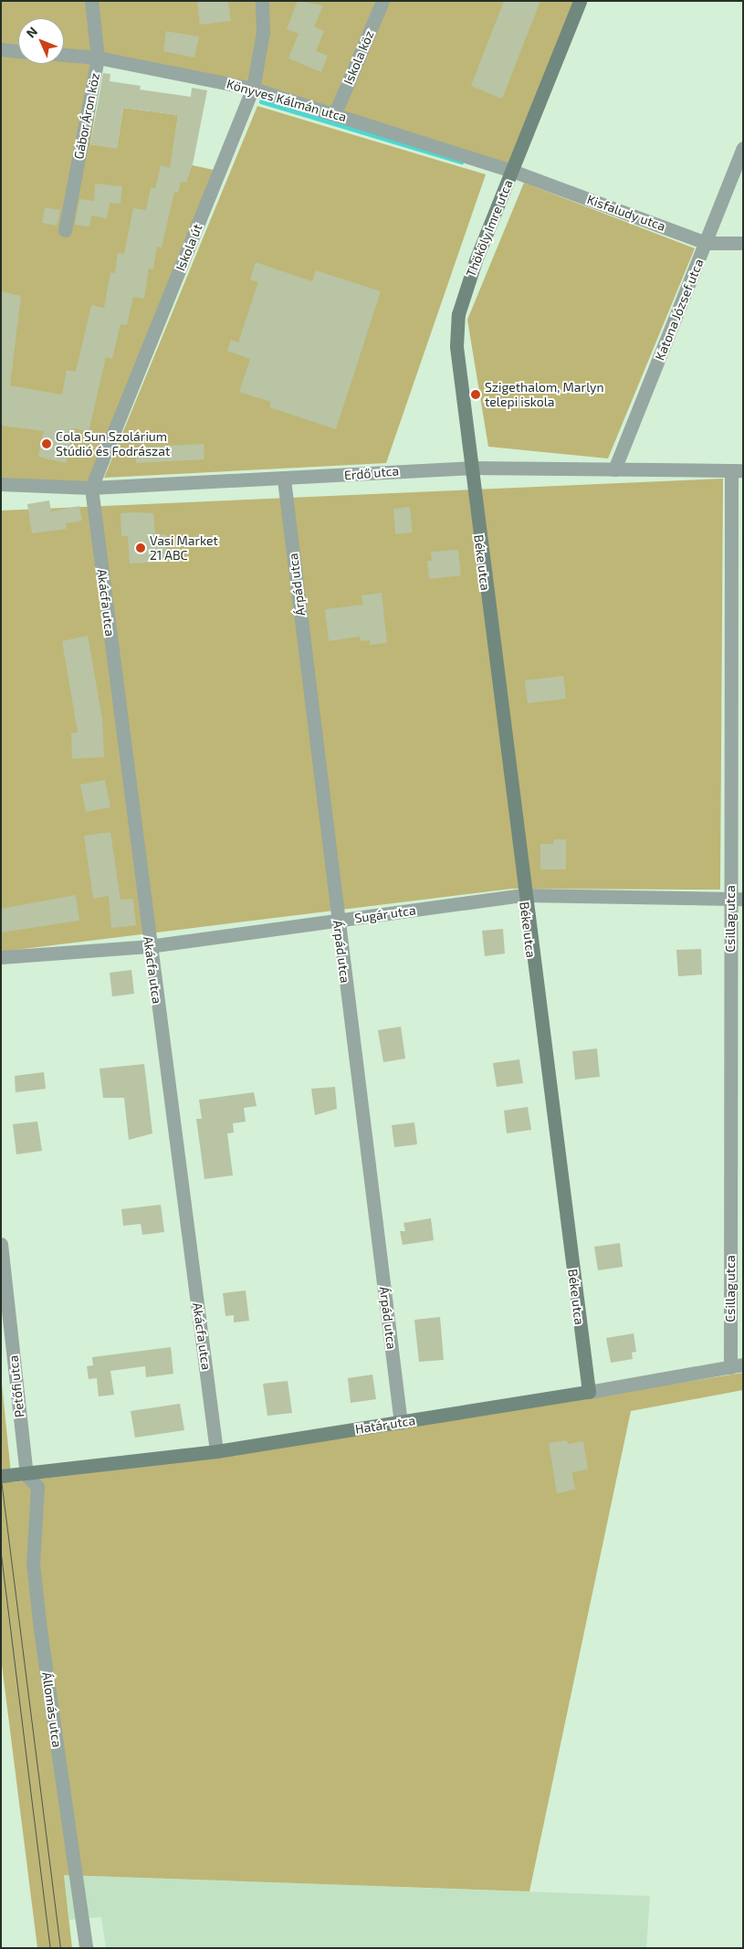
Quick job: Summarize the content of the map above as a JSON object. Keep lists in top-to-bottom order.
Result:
{
  "streets": {
    "street": [
      "Iskola köz",
      "Könyves Kálmán utca",
      "Gábor Áron köz",
      "Kisfaludy utca",
      "Thököly Imre utca",
      "Iskola út",
      "Katona József utca",
      "Erdő utca",
      "Béke utca",
      "Árpád utca",
      "Akácfa utca",
      "Sugár utca",
      "Csillag utca",
      "Petőfi utca",
      "Határ utca",
      "Állomás utca"
    ]
  },
  "crossings": [
    ["Iskola köz", "Könyves Kálmán utca"],
    ["Könyves Kálmán utca", "Gábor Áron köz"],
    ["Könyves Kálmán utca", "Kisfaludy utca"],
    ["Könyves Kálmán utca", "Thököly Imre utca"],
    ["Könyves Kálmán utca", "Iskola út"],
    ["Kisfaludy utca", "Thököly Imre utca"],
    ["Kisfaludy utca", "Katona József utca"],
    ["Thököly Imre utca", "Erdő utca"],
    ["Thököly Imre utca", "Béke utca"],
    ["Iskola út", "Erdő utca"],
    ["Iskola út", "Akácfa utca"],
    ["Katona József utca", "Erdő utca"],
    ["Erdő utca", "Béke utca"],
    ["Erdő utca", "Árpád utca"],
    ["Erdő utca", "Akácfa utca"],
    ["Erdő utca", "Csillag utca"],
    ["Béke utca", "Sugár utca"],
    ["Béke utca", "Határ utca"],
    ["Árpád utca", "Sugár utca"],
    ["Árpád utca", "Határ utca"],
    ["Akácfa utca", "Sugár utca"],
    ["Akácfa utca", "Határ utca"],
    ["Sugár utca", "Csillag utca"],
    ["Csillag utca", "Határ utca"],
    ["Petőfi utca", "Határ utca"],
    ["Petőfi utca", "Állomás utca"],
    ["Határ utca", "Állomás utca"]
  ],
  "places": ["Szigethalom, Marlyn telepi iskola", "Cola Sun Szolárium Stúdió és Fodrászat", "Vasi Market 21 ABC"],
  "north": "top left"
}
